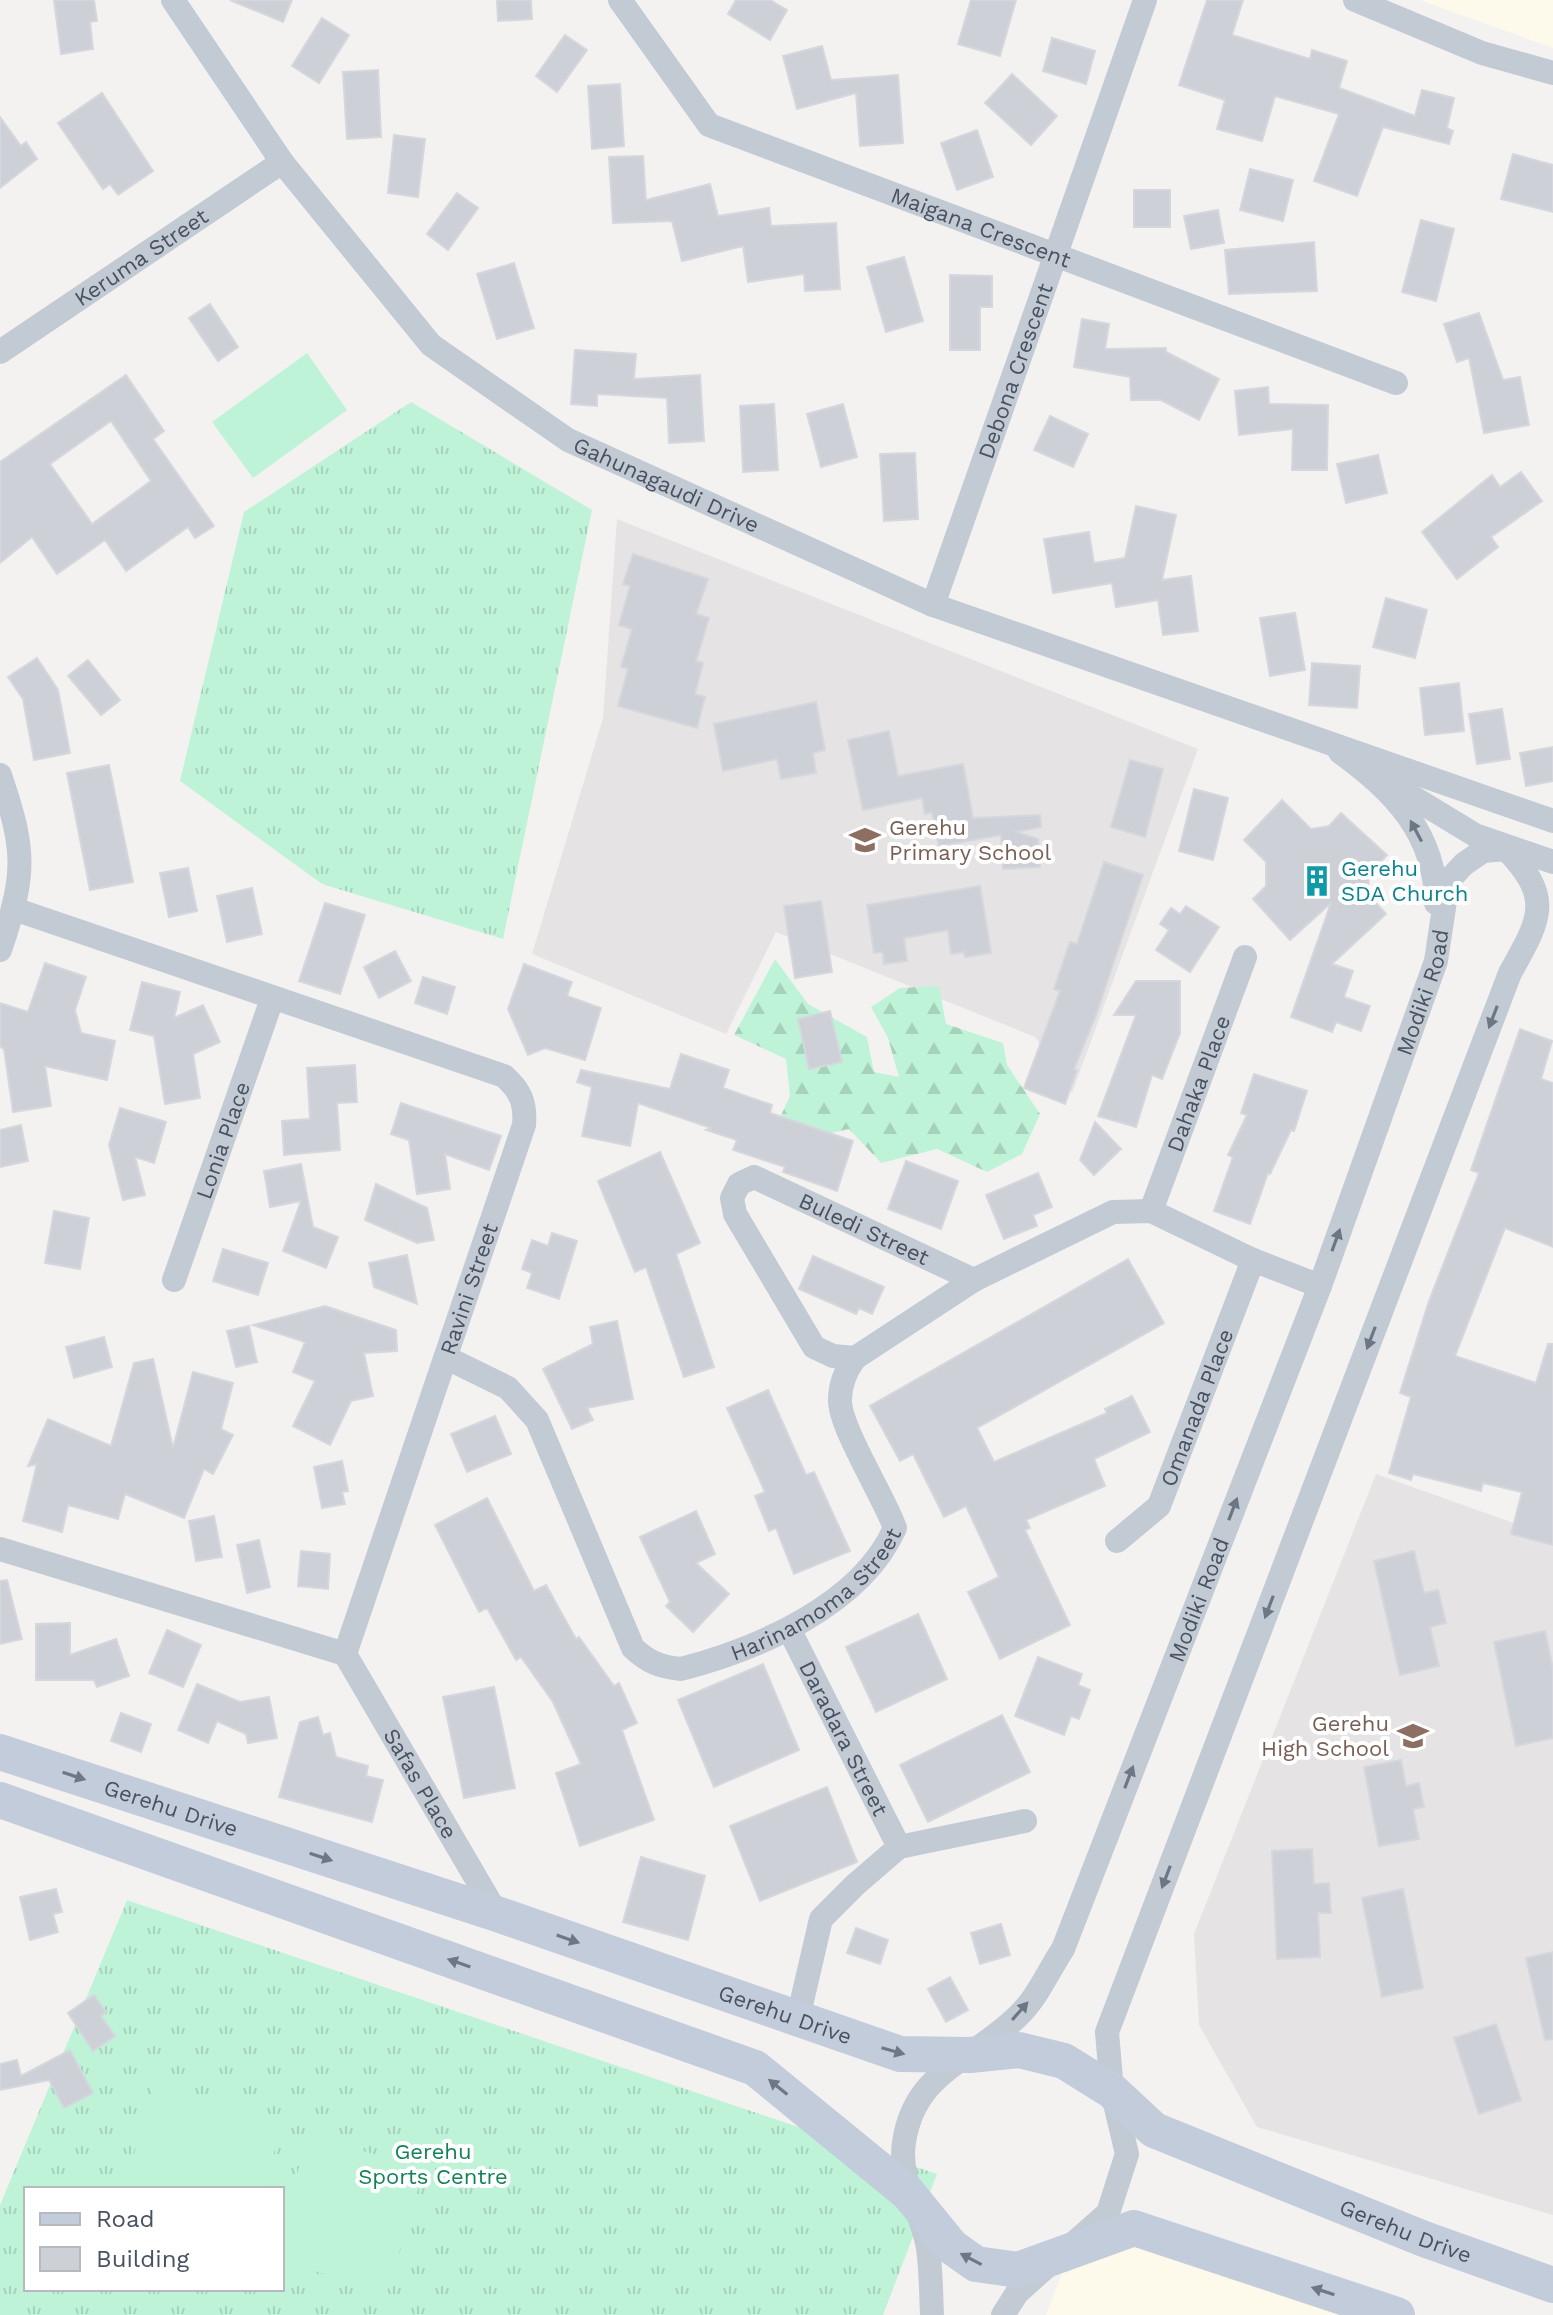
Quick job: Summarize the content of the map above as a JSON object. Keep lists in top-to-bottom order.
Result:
{
  "streets": {
    "street": [
      "Maigana Crescent",
      "Keruma Street",
      "Debona Crescent",
      "Gahunagaudi Drive",
      "Modiki Road",
      "Dahaka Place",
      "Lonia Place",
      "Buledi Street",
      "Ravini Street",
      "Omanada Place",
      "Harinamoma Street",
      "Daradara Street",
      "Safas Place",
      "Gerehu Drive"
    ]
  },
  "crossings": [
    ["Maigana Crescent", "Debona Crescent"],
    ["Keruma Street", "Gahunagaudi Drive"],
    ["Debona Crescent", "Gahunagaudi Drive"],
    ["Gahunagaudi Drive", "Modiki Road"],
    ["Modiki Road", "Gerehu Drive"],
    ["Lonia Place", "Ravini Street"],
    ["Buledi Street", "Harinamoma Street"],
    ["Ravini Street", "Harinamoma Street"],
    ["Ravini Street", "Safas Place"],
    ["Harinamoma Street", "Daradara Street"],
    ["Safas Place", "Gerehu Drive"]
  ],
  "parks": ["Gerehu Sports Centre"],
  "places": {
    "school or university": ["Gerehu Primary School", "Gerehu High School"],
    "building": ["Gerehu SDA Church"]
  },
  "legend": ["Road", "Building"]
}
